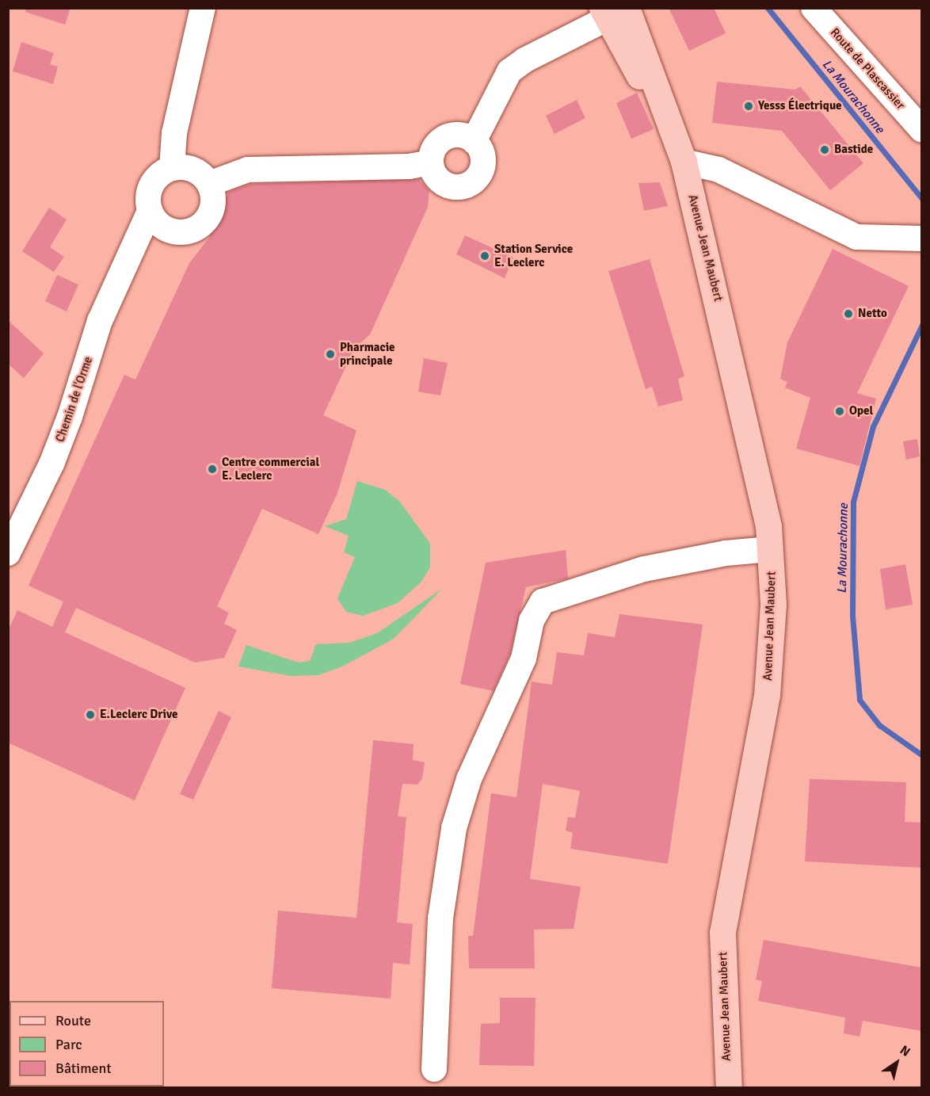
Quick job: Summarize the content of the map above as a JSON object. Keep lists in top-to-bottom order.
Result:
{
  "streets": {
    "main road": ["Avenue Jean Maubert"],
    "street": ["Route de Plascassier", "Chemin de l'Orme"]
  },
  "water": ["La Mourachonne"],
  "places": [
    "Yesss Électrique",
    "Bastide",
    "Station Service E. Leclerc",
    "Netto",
    "Pharmacie principale",
    "Opel",
    "Centre commercial E. Leclerc",
    "E.Leclerc Drive"
  ],
  "legend": ["Route", "Parc", "Bâtiment"],
  "north": "top right"
}
